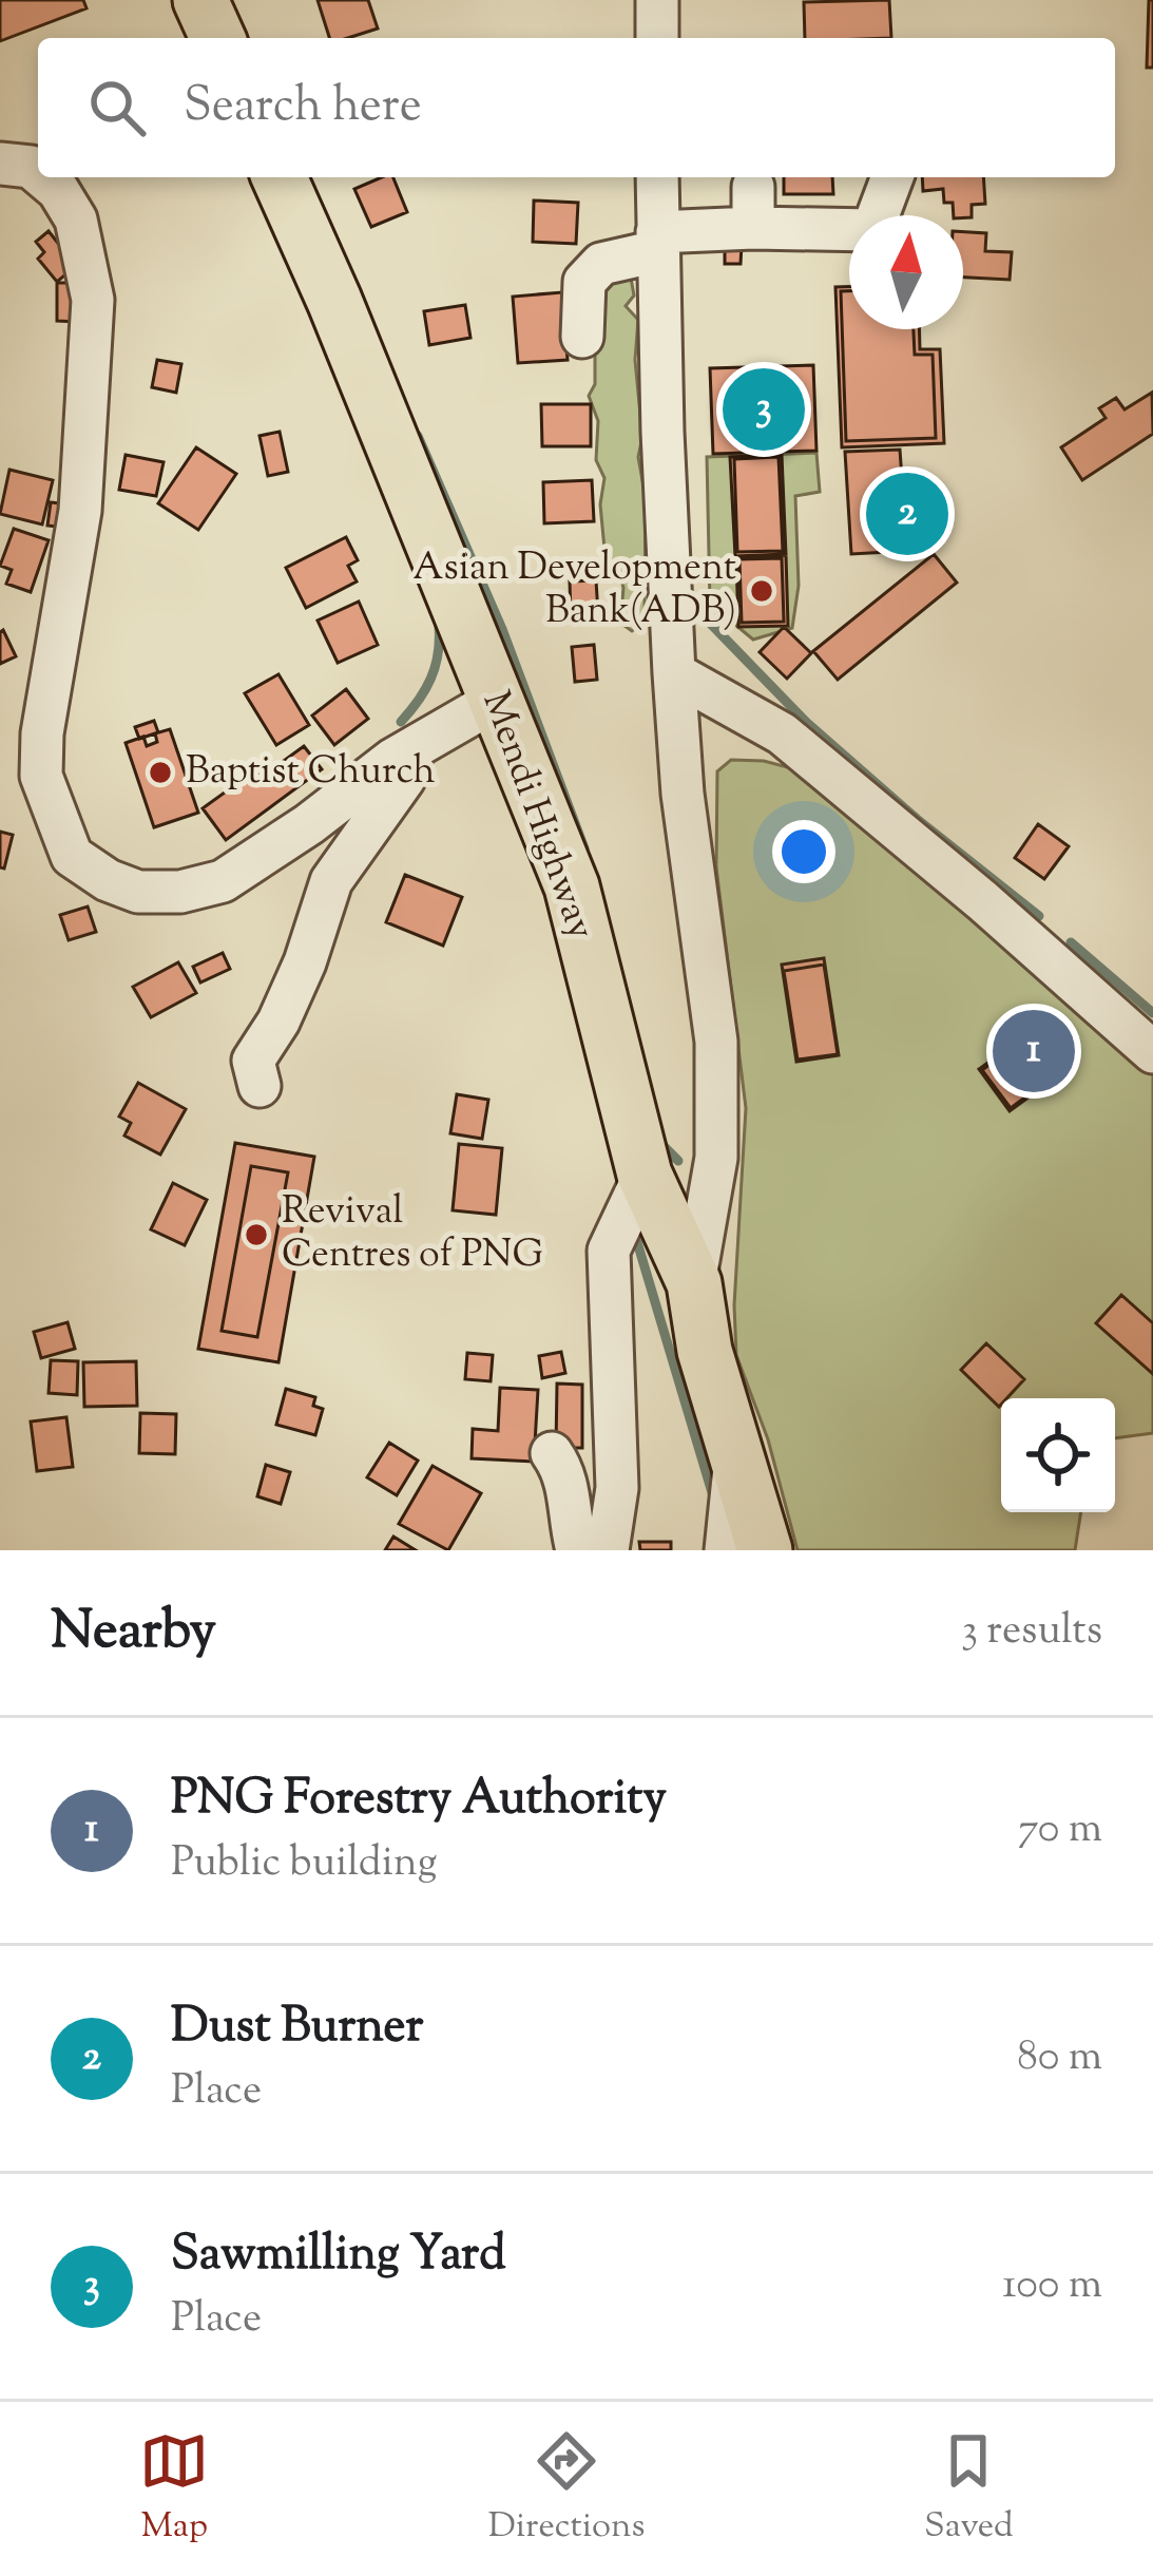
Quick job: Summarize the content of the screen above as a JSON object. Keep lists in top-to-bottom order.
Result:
{
  "streets": {
    "main road": ["Mendi Highway"]
  },
  "places": ["Asian Development Bank(ADB)", "Baptist Church", "Revival Centres of PNG"],
  "north": "top",
  "page": {
    "search": "Search here",
    "pins": ["3", "2", "1"],
    "heading": ["Nearby", "3 results"],
    "list": [
      {
        "mark": "1",
        "name": "PNG Forestry Authority",
        "note": "Public building",
        "value": "70 m"
      },
      {
        "mark": "2",
        "name": "Dust Burner",
        "note": "Place",
        "value": "80 m"
      },
      {
        "mark": "3",
        "name": "Sawmilling Yard",
        "note": "Place",
        "value": "100 m"
      }
    ],
    "nav": ["Map", "Directions", "Saved"]
  }
}
